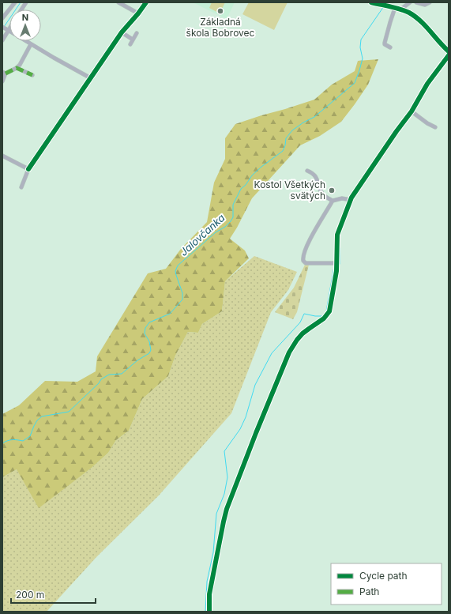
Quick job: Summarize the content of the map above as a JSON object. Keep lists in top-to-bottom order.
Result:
{
  "water": ["Jalovčanka"],
  "places": ["Základná škola Bobrovec", "Kostol Všetkých svätých"],
  "legend": ["Cycle path", "Path"],
  "scale_bar": "200 m",
  "north": "top"
}
